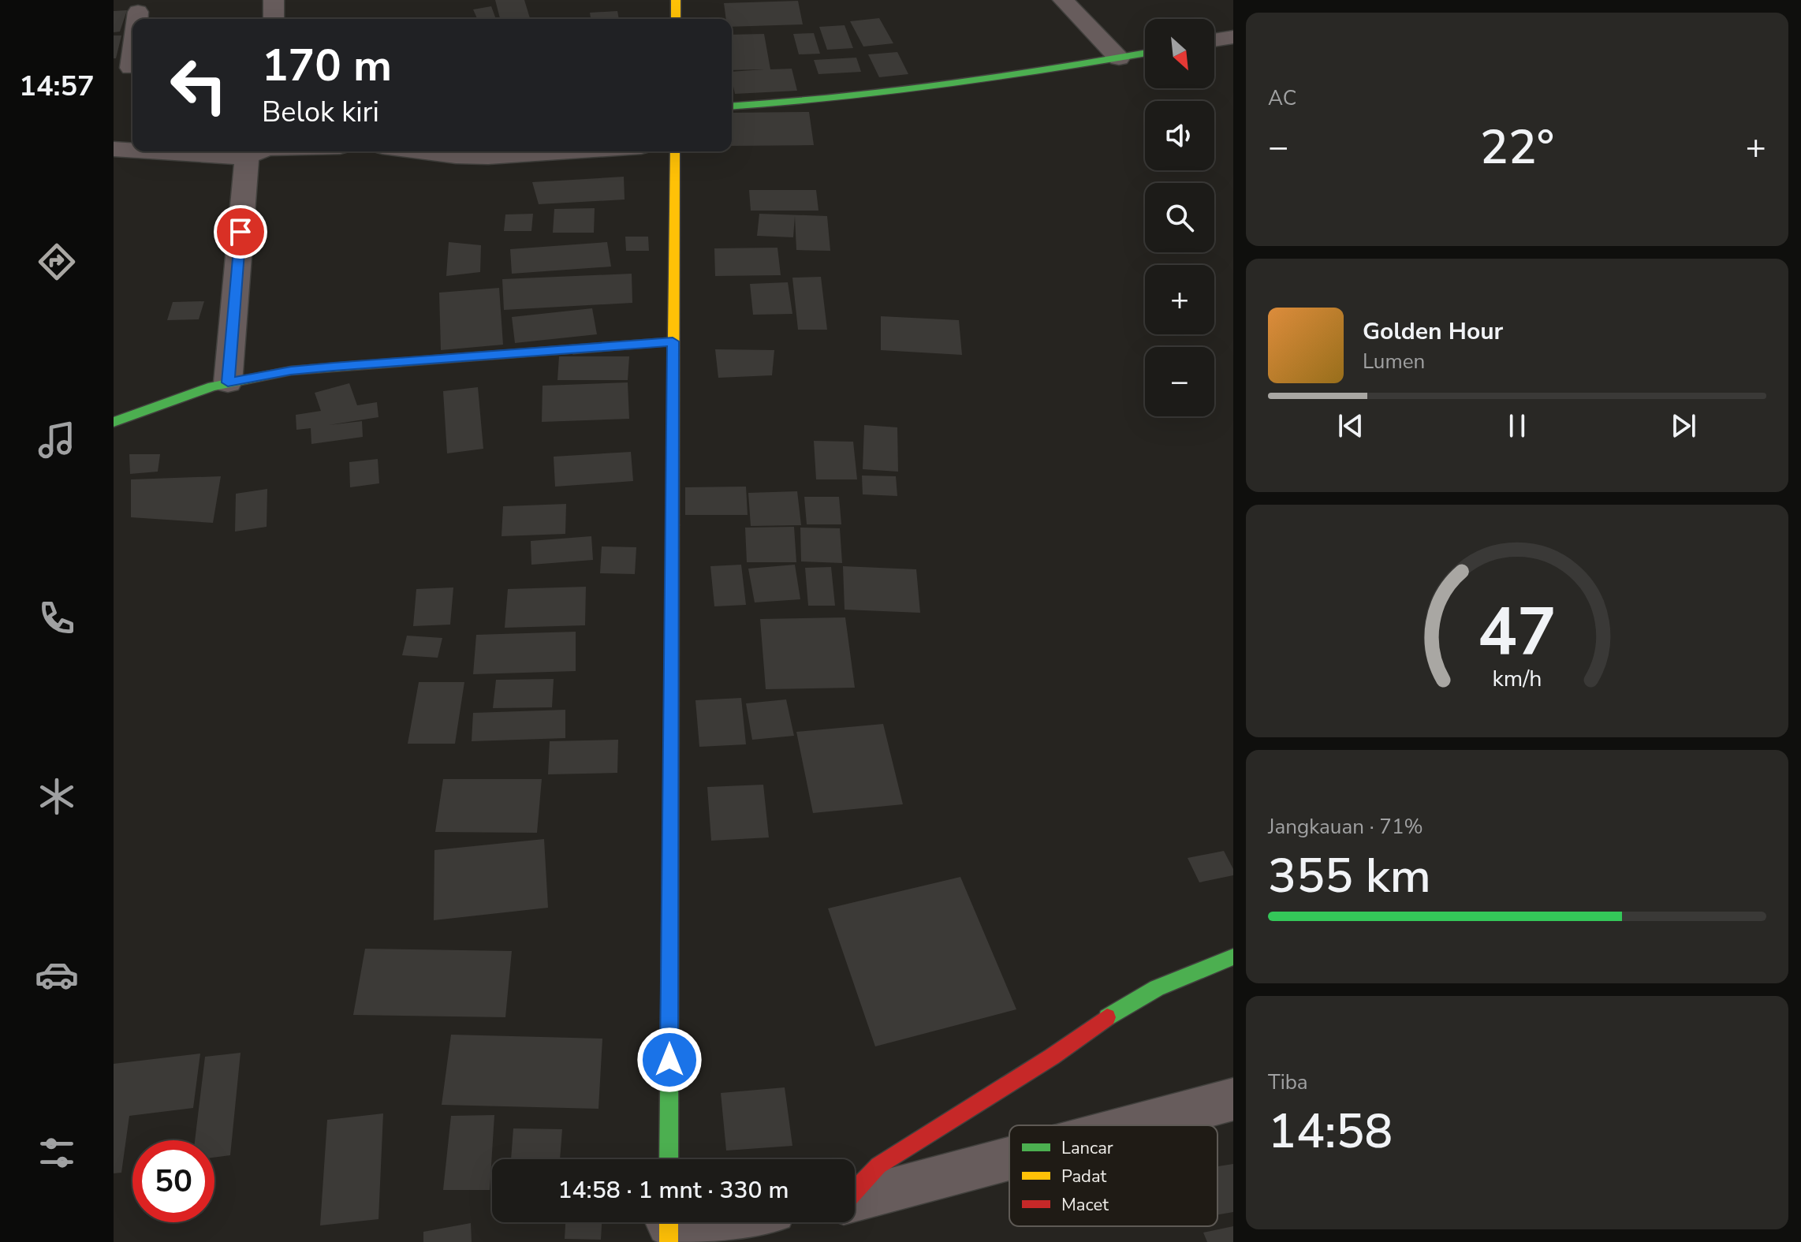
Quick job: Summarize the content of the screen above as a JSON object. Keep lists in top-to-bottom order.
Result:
{
  "legend": ["Lancar", "Padat", "Macet"],
  "north": "bottom right",
  "page": {
    "tabs": "14:57",
    "tile": [
      "AC",
      ["Jangkauan · 71%", "355 km"],
      ["Tiba", "14:58"]
    ],
    "map_buttons": ["+", "−"],
    "turn": ["170 m", "Belok kiri"],
    "heat": ["−", "22°", "+"],
    "song": ["Golden Hour", "Lumen"],
    "limit": "50",
    "trip": "14:58 · 1 mnt · 330 m",
    "gauge": ["47", "km/h"]
  }
}
